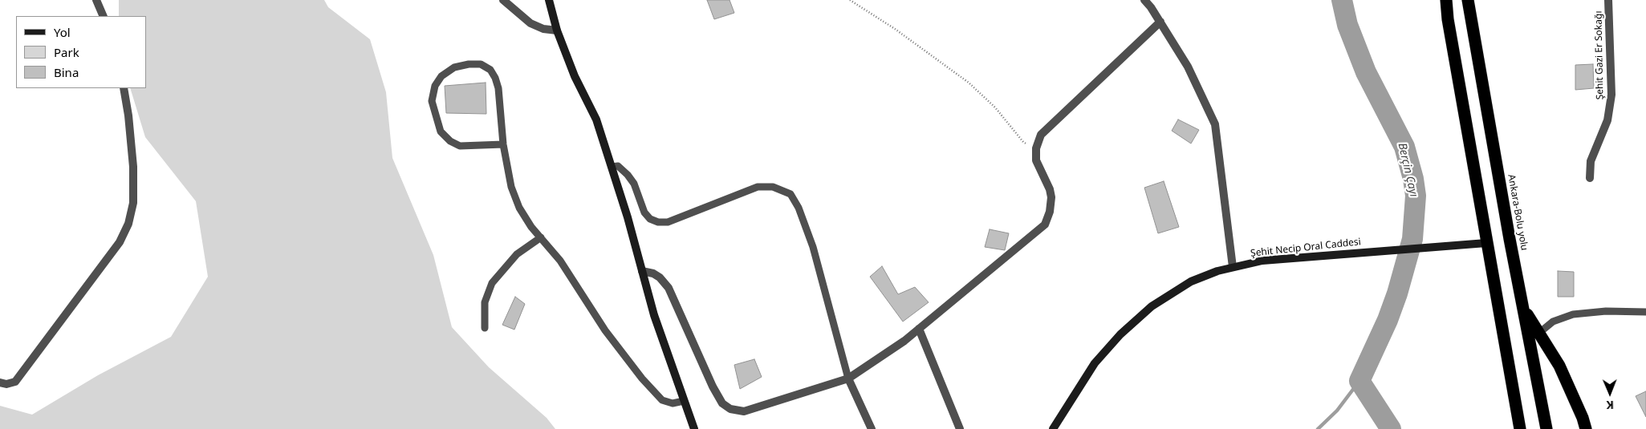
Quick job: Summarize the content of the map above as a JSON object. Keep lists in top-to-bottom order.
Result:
{
  "streets": {
    "highway": ["Ankara-Bolu yolu"],
    "street": ["Şehit Gazi Er Sokağı", "Şehit Necip Oral Caddesi"]
  },
  "water": ["Berçin Çayı"],
  "legend": ["Yol", "Park", "Bina"],
  "north": "bottom"
}
